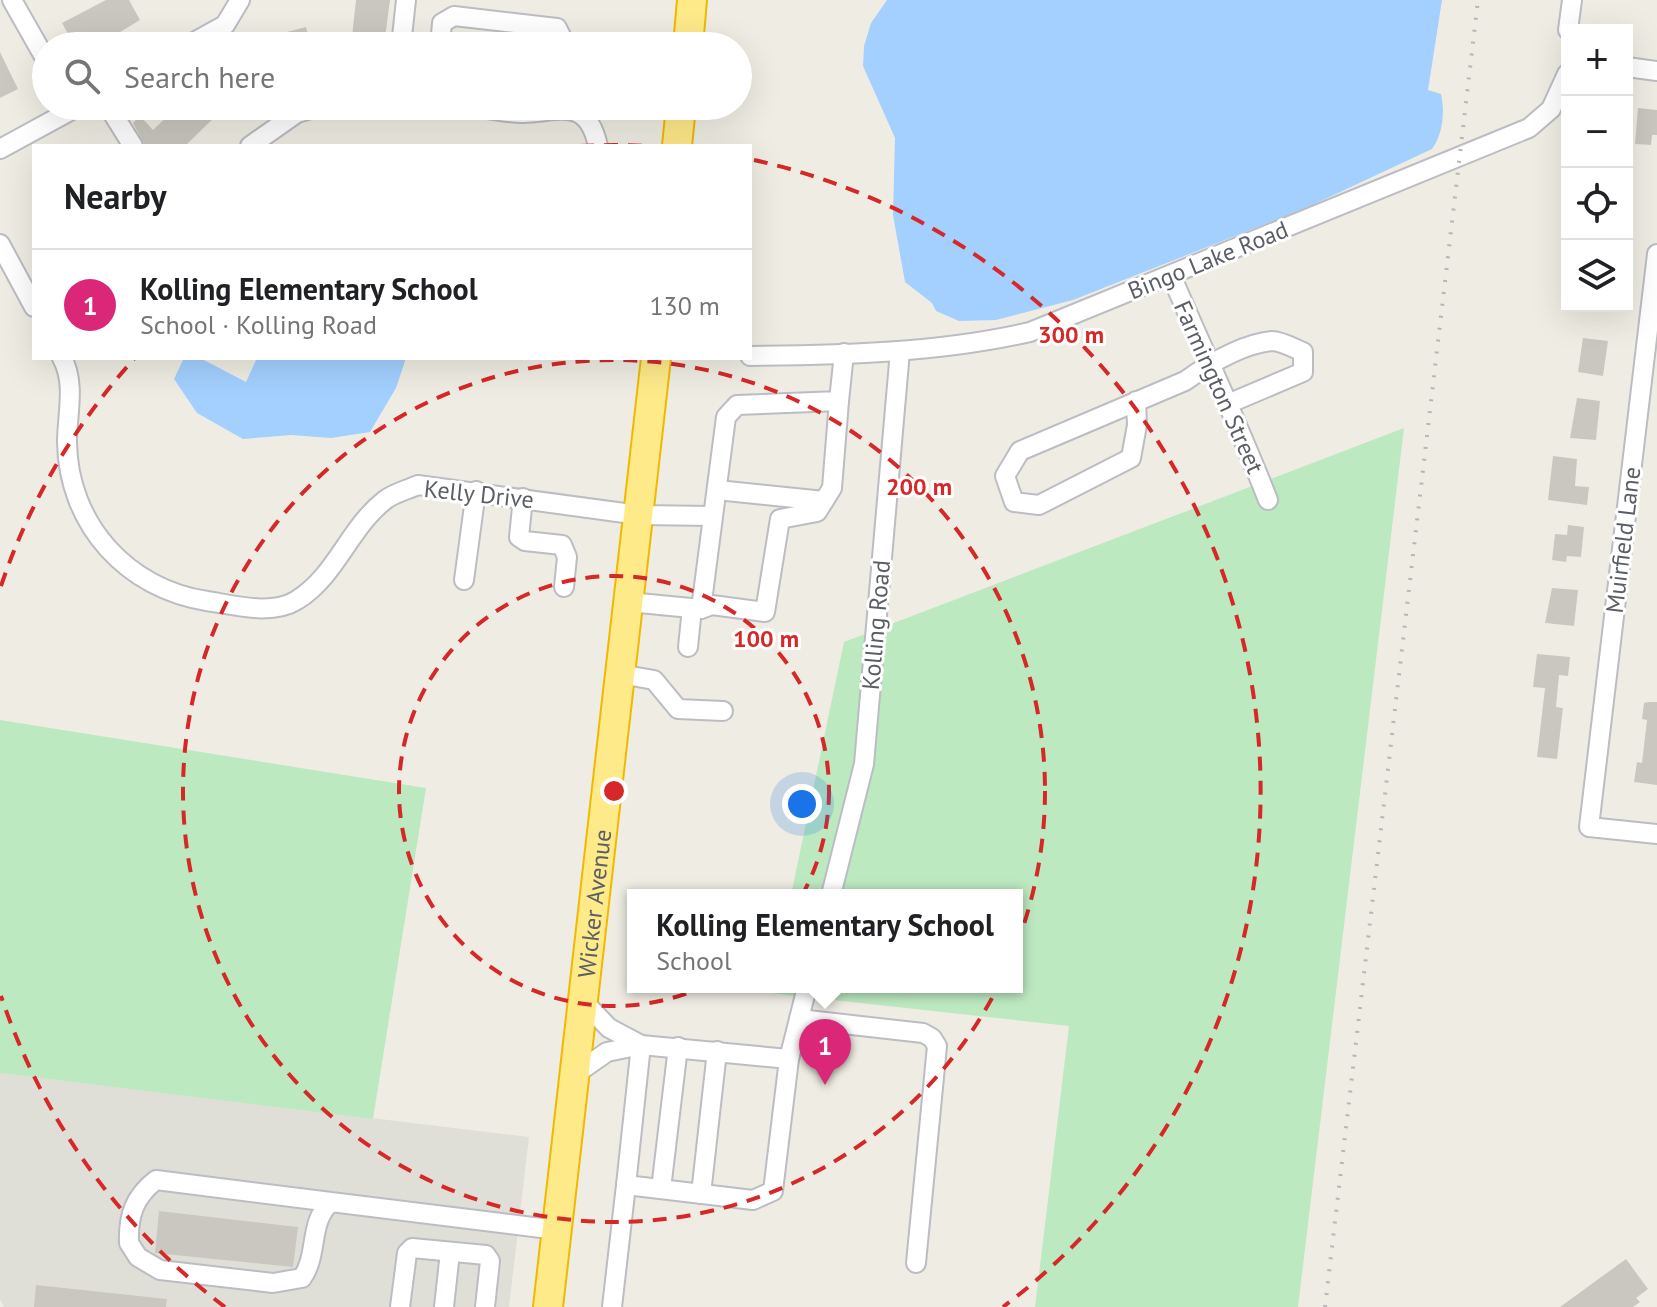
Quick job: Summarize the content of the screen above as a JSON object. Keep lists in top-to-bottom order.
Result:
{
  "streets": {
    "highway": ["Wicker Avenue"],
    "street": [
      "Bingo Lake Road",
      "Farmington Street",
      "Kelly Drive",
      "Muirfield Lane",
      "Kolling Road"
    ]
  },
  "crossings": [
    ["Bingo Lake Road", "Farmington Street"],
    ["Bingo Lake Road", "Kolling Road"],
    ["Kelly Drive", "Wicker Avenue"]
  ],
  "page": {
    "map_buttons": ["+", "−"],
    "search": "Search here",
    "heading": "Nearby",
    "list": [
      {
        "mark": "1",
        "name": "Kolling Elementary School",
        "note": "School · Kolling Road",
        "value": "130 m"
      }
    ],
    "popup": ["Kolling Elementary School", "School"],
    "pins": "1"
  },
  "rings": ["300 m", "200 m", "100 m"]
}
